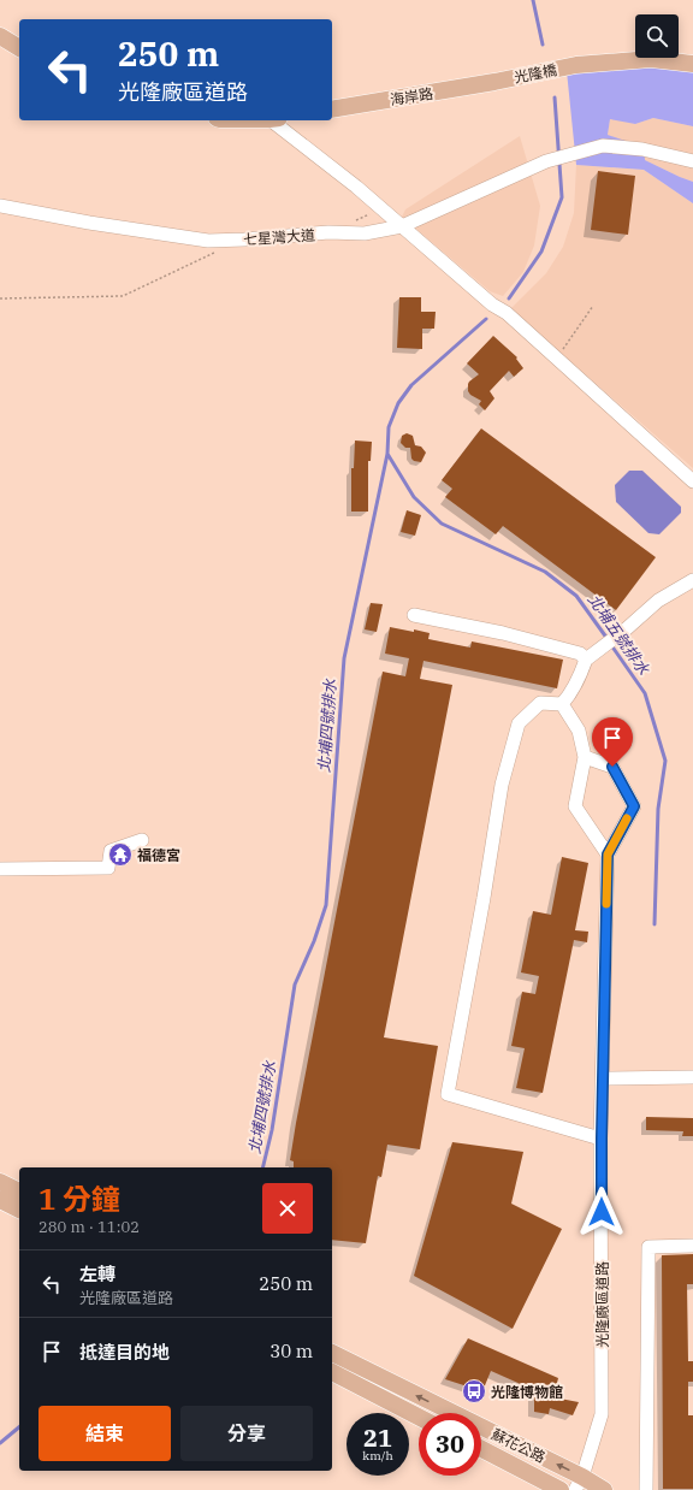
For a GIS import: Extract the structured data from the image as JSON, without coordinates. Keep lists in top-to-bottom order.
{
  "streets": {
    "main road": ["光隆橋", "海岸路", "蘇花公路"],
    "street": ["七星灣大道", "光隆廠區道路"]
  },
  "crossings": [
    ["光隆橋", "海岸路"],
    ["光隆廠區道路", "蘇花公路"]
  ],
  "water": ["北埔五號排水", "北埔四號排水"],
  "places": {
    "temple": ["福德宮"],
    "bus stop": ["光隆博物館"]
  },
  "page": {
    "turn": ["250 m", "光隆廠區道路"],
    "heading": ["1 分鐘", "280 m · 11:02"],
    "list": [
      {
        "name": "左轉",
        "note": "光隆廠區道路",
        "value": "250 m"
      },
      {
        "name": "抵達目的地",
        "value": "30 m"
      }
    ],
    "buttons": ["結束", "分享"],
    "speed": "21 km/h",
    "limit": "30"
  }
}
